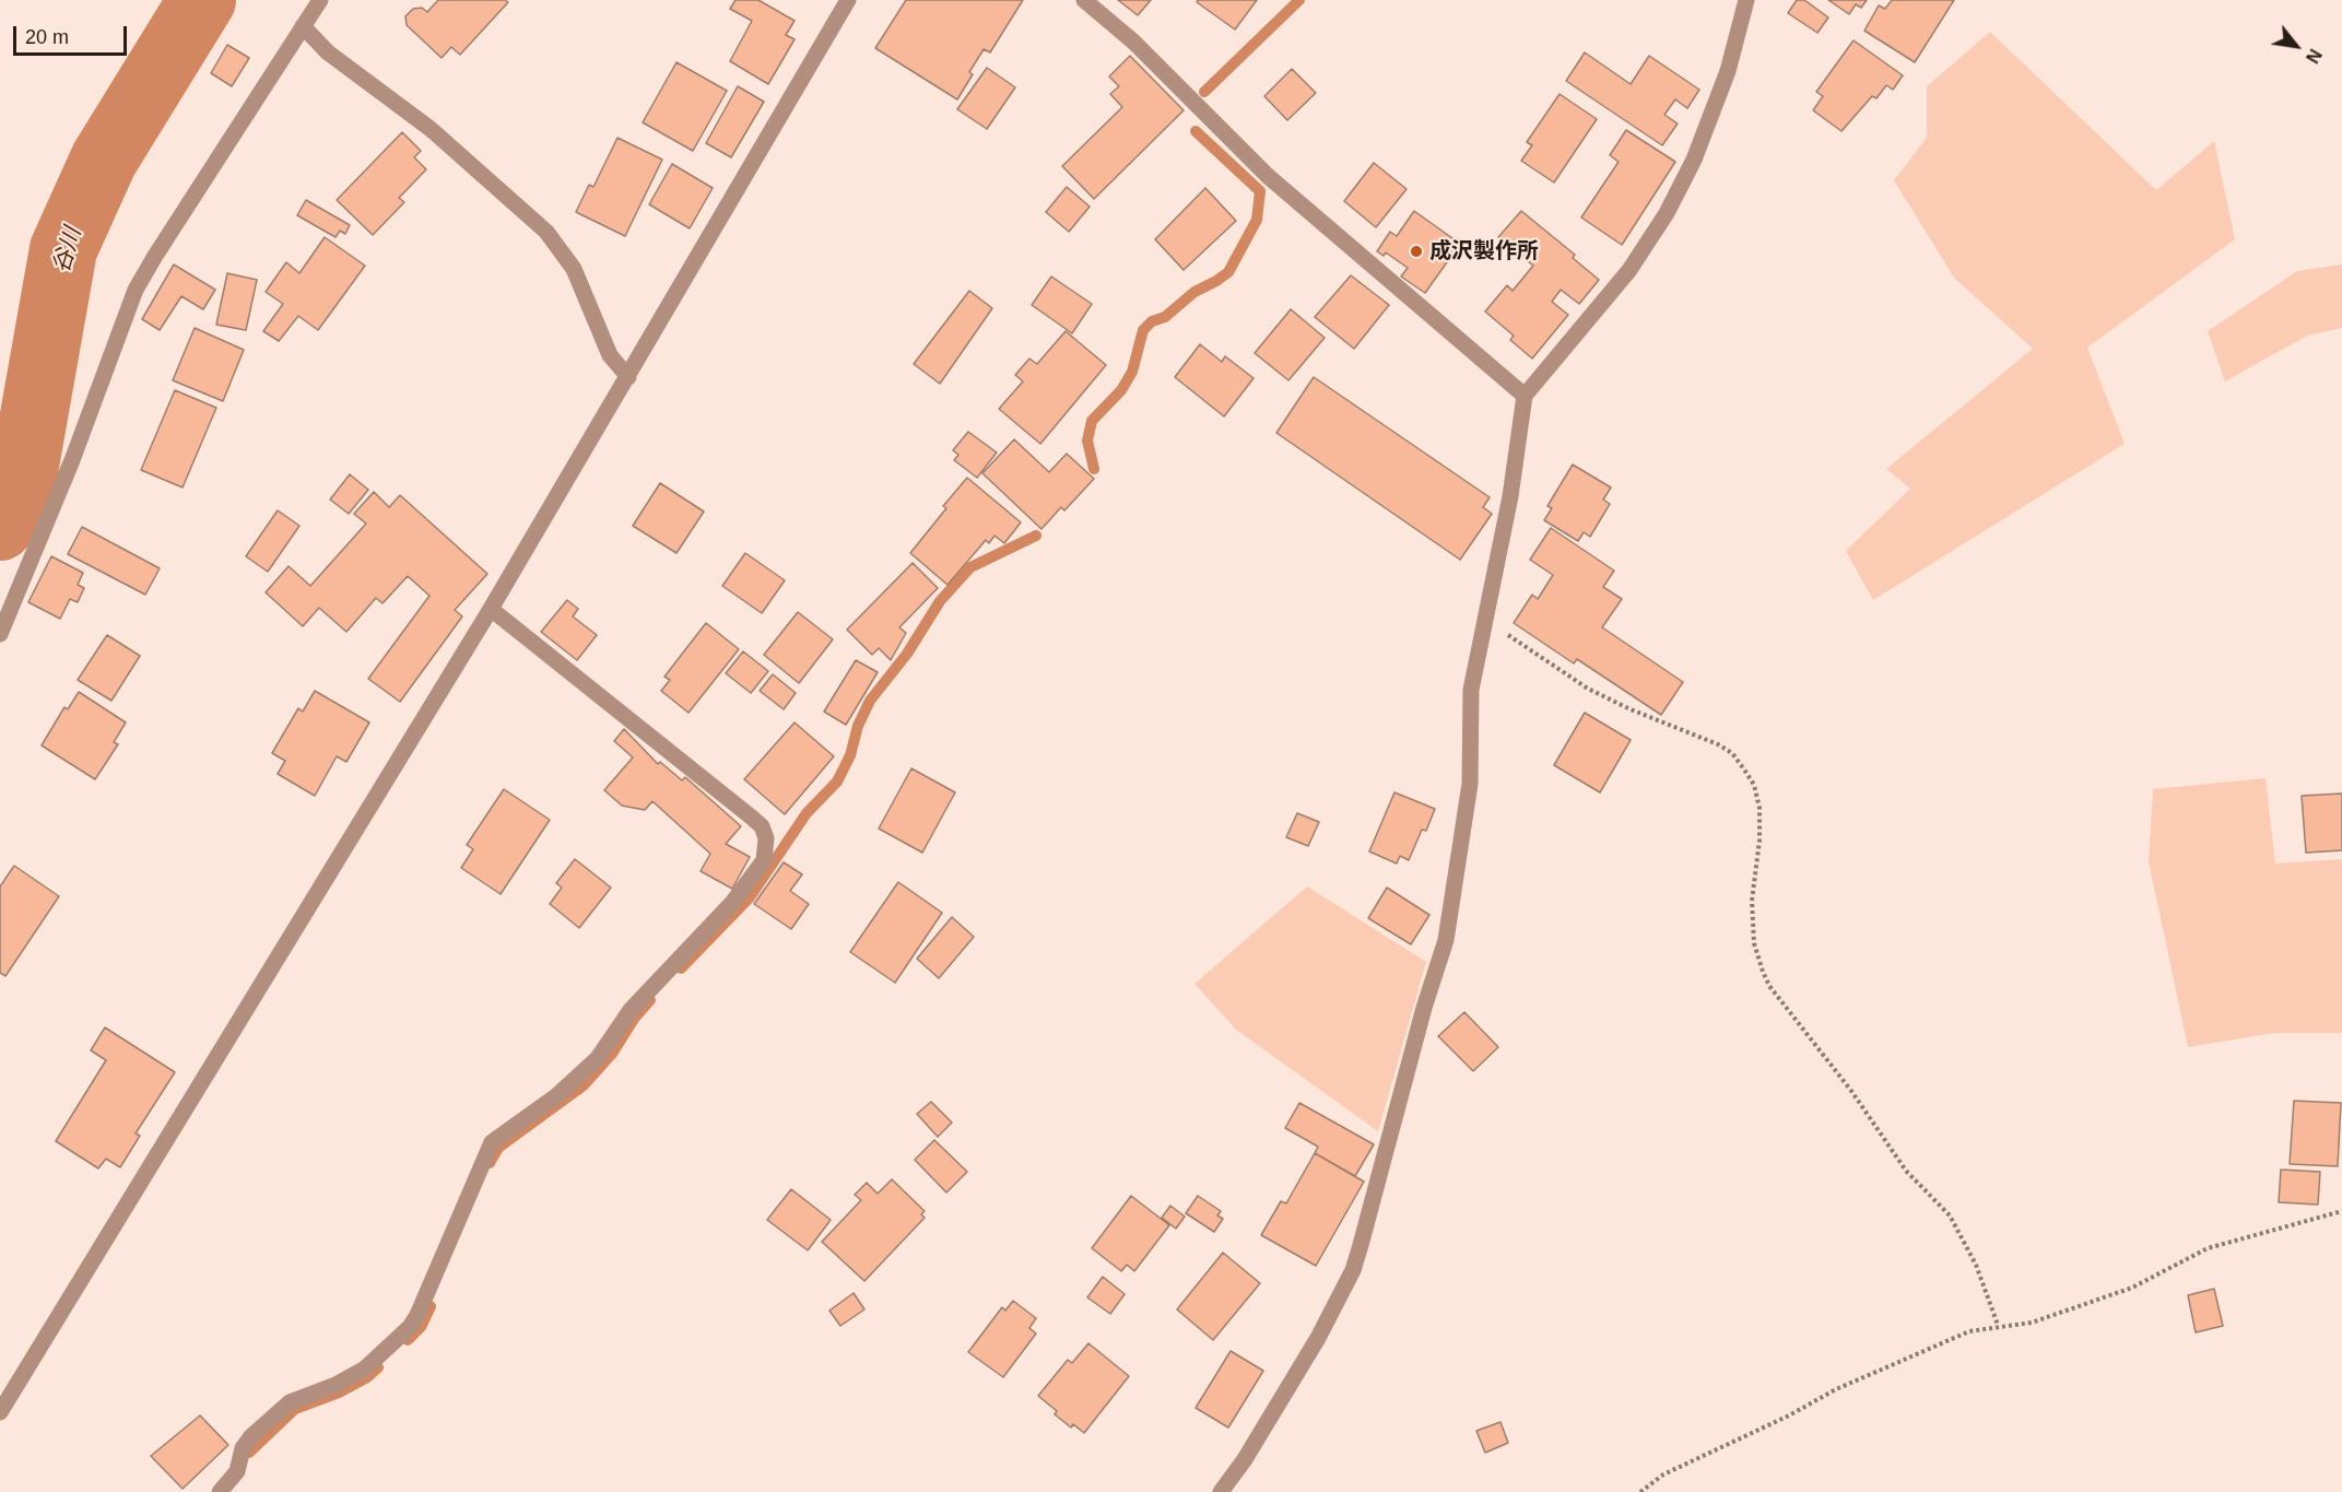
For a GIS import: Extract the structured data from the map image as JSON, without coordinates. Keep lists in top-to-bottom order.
{
  "water": ["谷川"],
  "places": ["成沢製作所"],
  "scale_bar": "20 m",
  "north": "bottom right"
}
